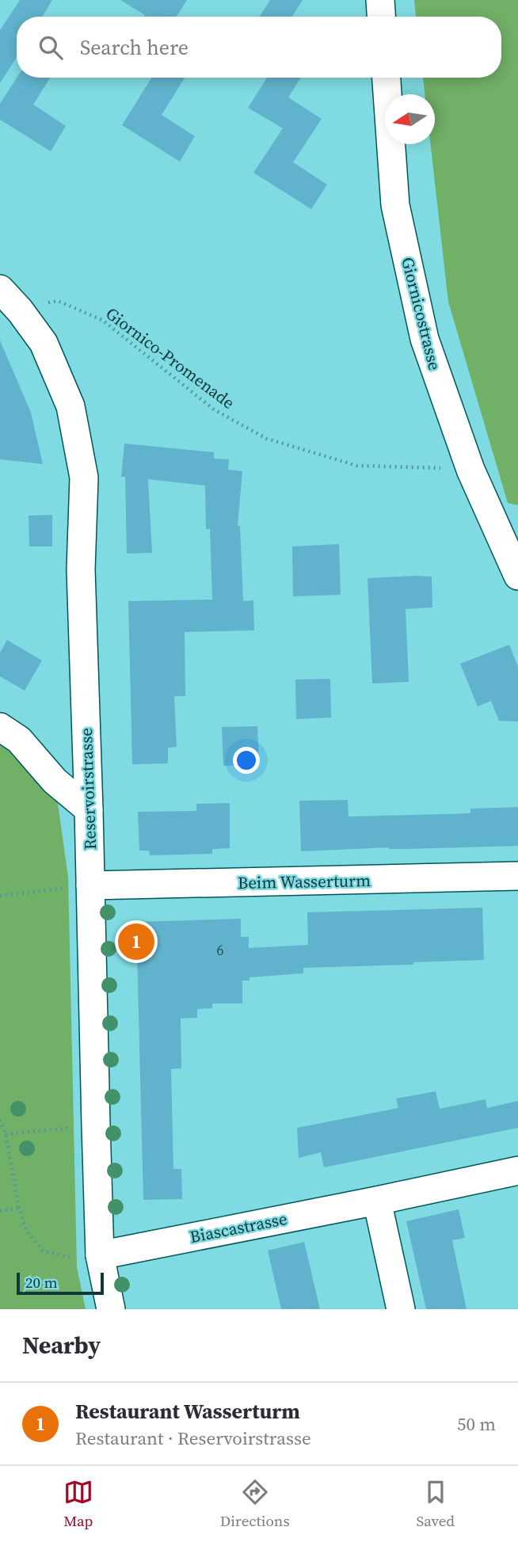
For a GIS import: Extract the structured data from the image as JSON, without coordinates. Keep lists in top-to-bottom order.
{
  "streets": {
    "street": [
      "Giornicostrasse",
      "Reservoirstrasse",
      "Beim Wasserturm",
      "Biascastrasse"
    ],
    "path": ["Giornico-Promenade"]
  },
  "crossings": [
    ["Giornicostrasse", "Giornico-Promenade"],
    ["Giornico-Promenade", "Reservoirstrasse"],
    ["Reservoirstrasse", "Beim Wasserturm"],
    ["Reservoirstrasse", "Biascastrasse"]
  ],
  "house_numbers": ["6"],
  "scale_bar": "20 m",
  "north": "left",
  "page": {
    "search": "Search here",
    "pins": "1",
    "scale": "20 m",
    "heading": "Nearby",
    "list": [
      {
        "mark": "1",
        "name": "Restaurant Wasserturm",
        "note": "Restaurant · Reservoirstrasse",
        "value": "50 m"
      }
    ],
    "nav": ["Map", "Directions", "Saved"]
  }
}
